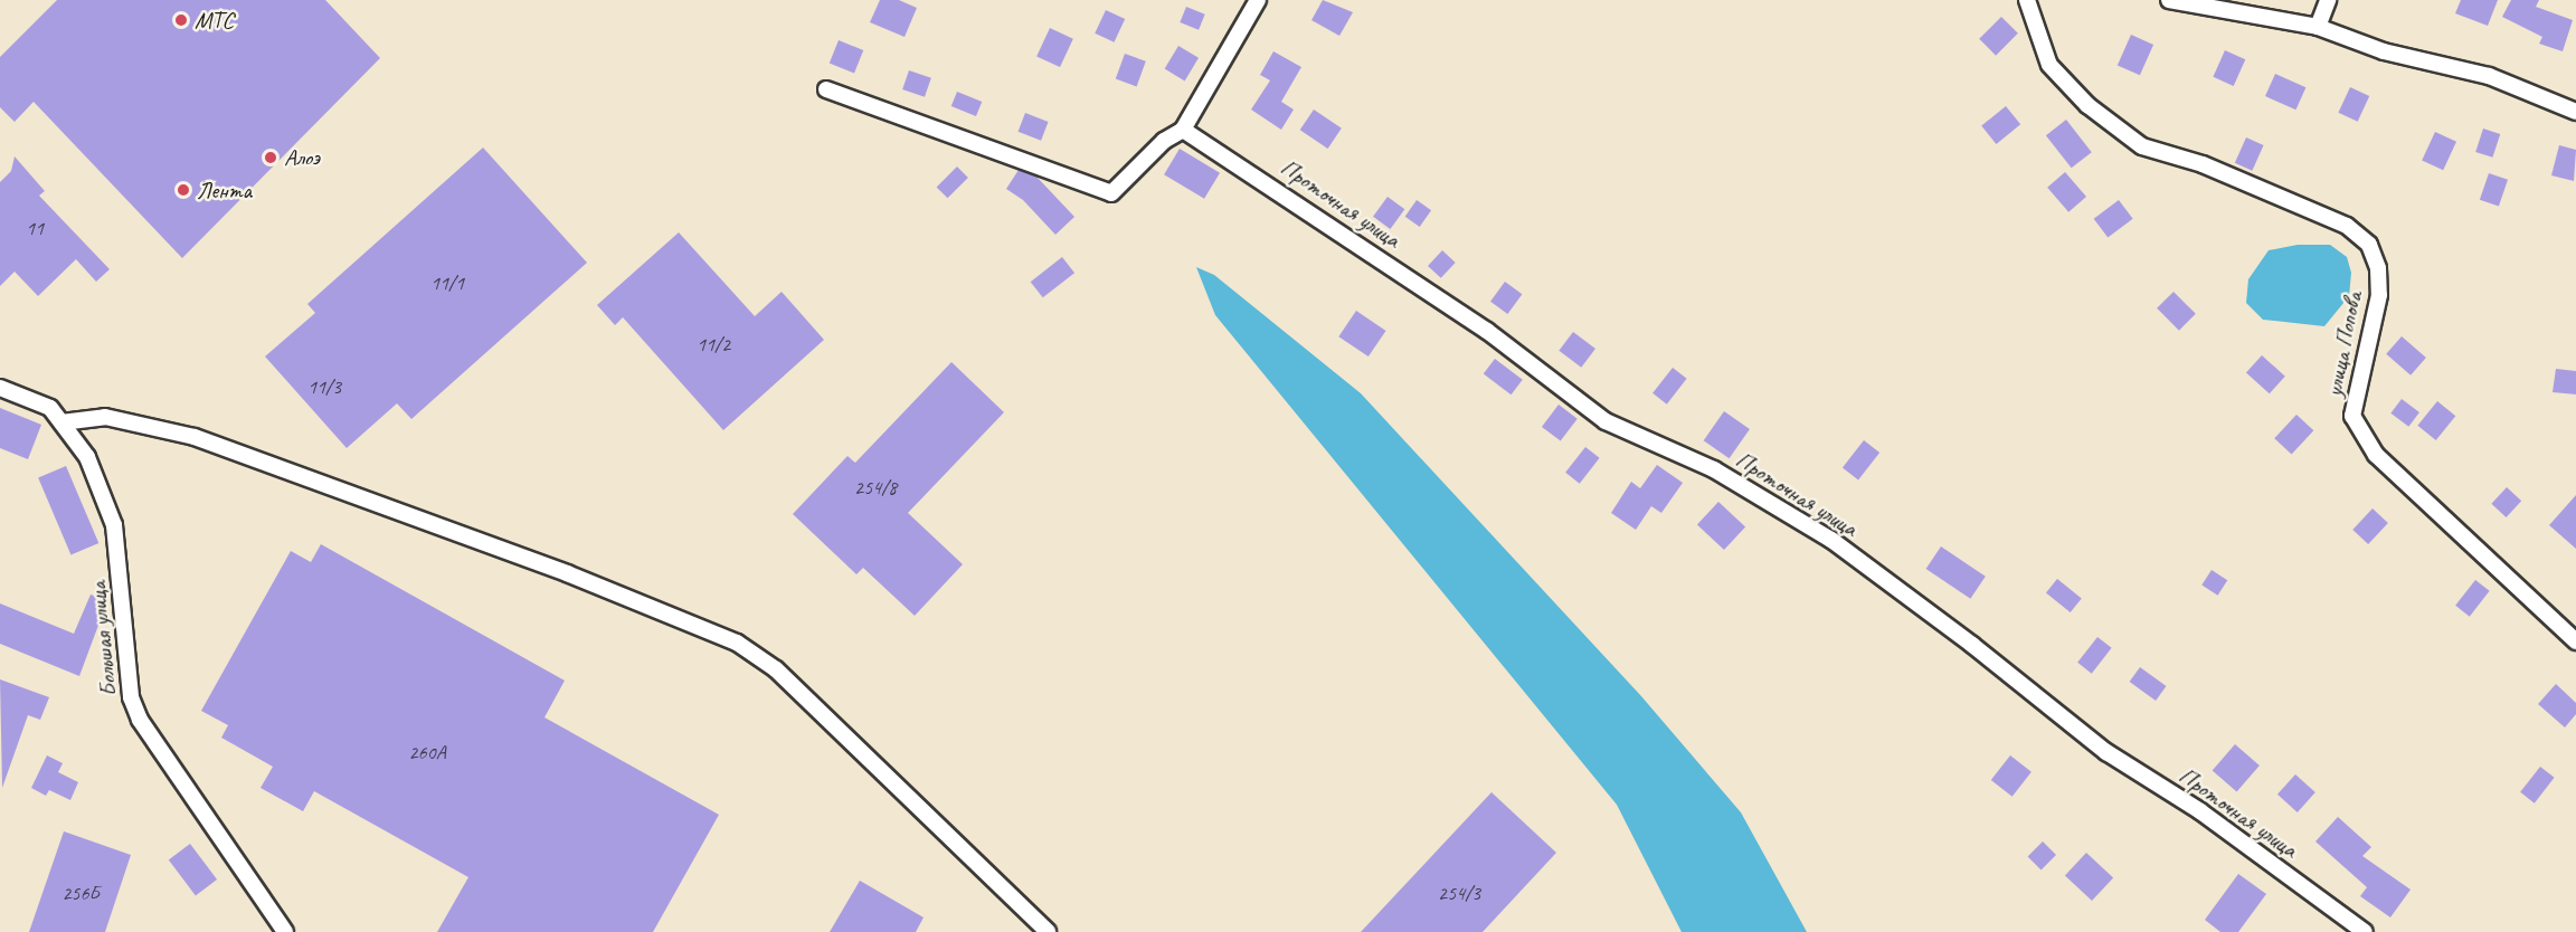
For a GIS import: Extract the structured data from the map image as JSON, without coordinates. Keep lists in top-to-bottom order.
{
  "streets": {
    "street": ["Проточная улица", "улица Попова", "Большая улица"]
  },
  "places": ["МТС", "Алоэ", "Лента"],
  "house_numbers": [
    "11",
    "11/1",
    "11/2",
    "11/3",
    "254/8",
    "260А",
    "256Б",
    "254/3"
  ]
}
